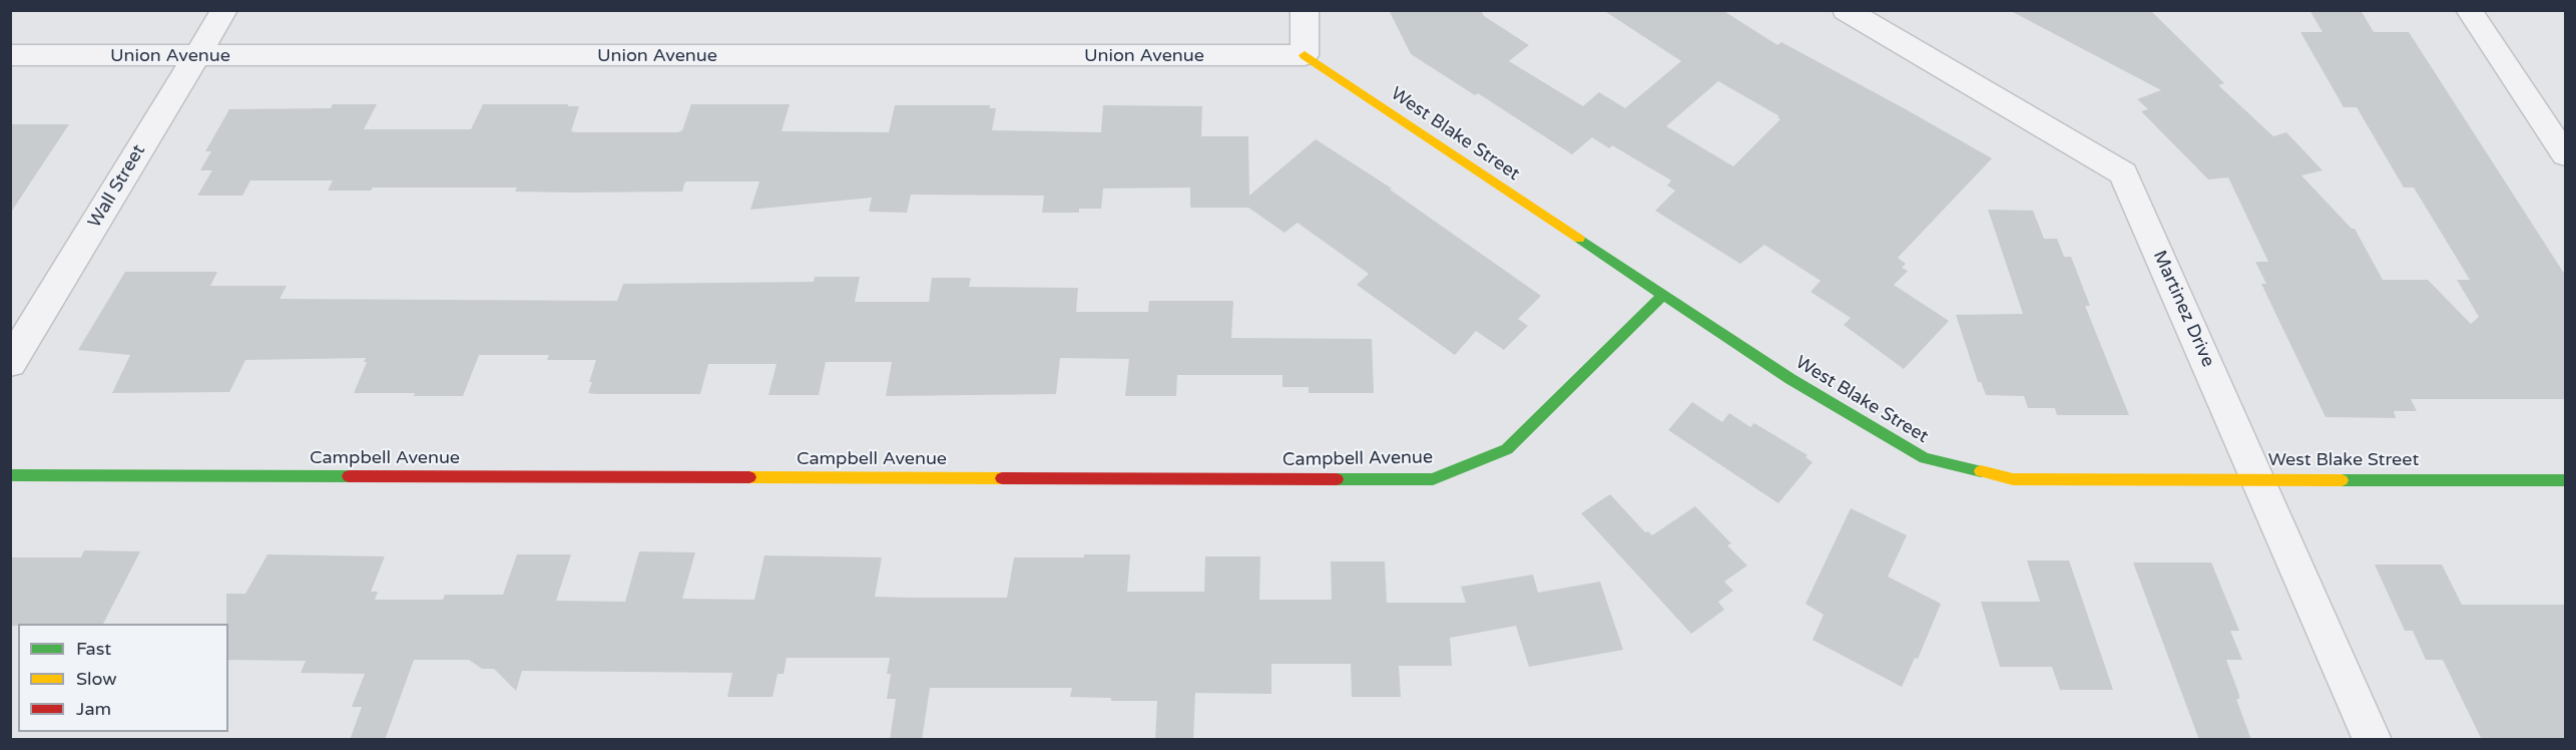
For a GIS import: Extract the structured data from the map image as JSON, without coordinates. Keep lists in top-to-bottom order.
{
  "streets": {
    "street": [
      "Union Avenue",
      "West Blake Street",
      "Wall Street",
      "Martinez Drive",
      "Campbell Avenue"
    ]
  },
  "crossings": [
    ["Union Avenue", "West Blake Street"],
    ["Union Avenue", "Wall Street"],
    ["West Blake Street", "Martinez Drive"],
    ["West Blake Street", "Campbell Avenue"]
  ],
  "legend": ["Fast", "Slow", "Jam"]
}
